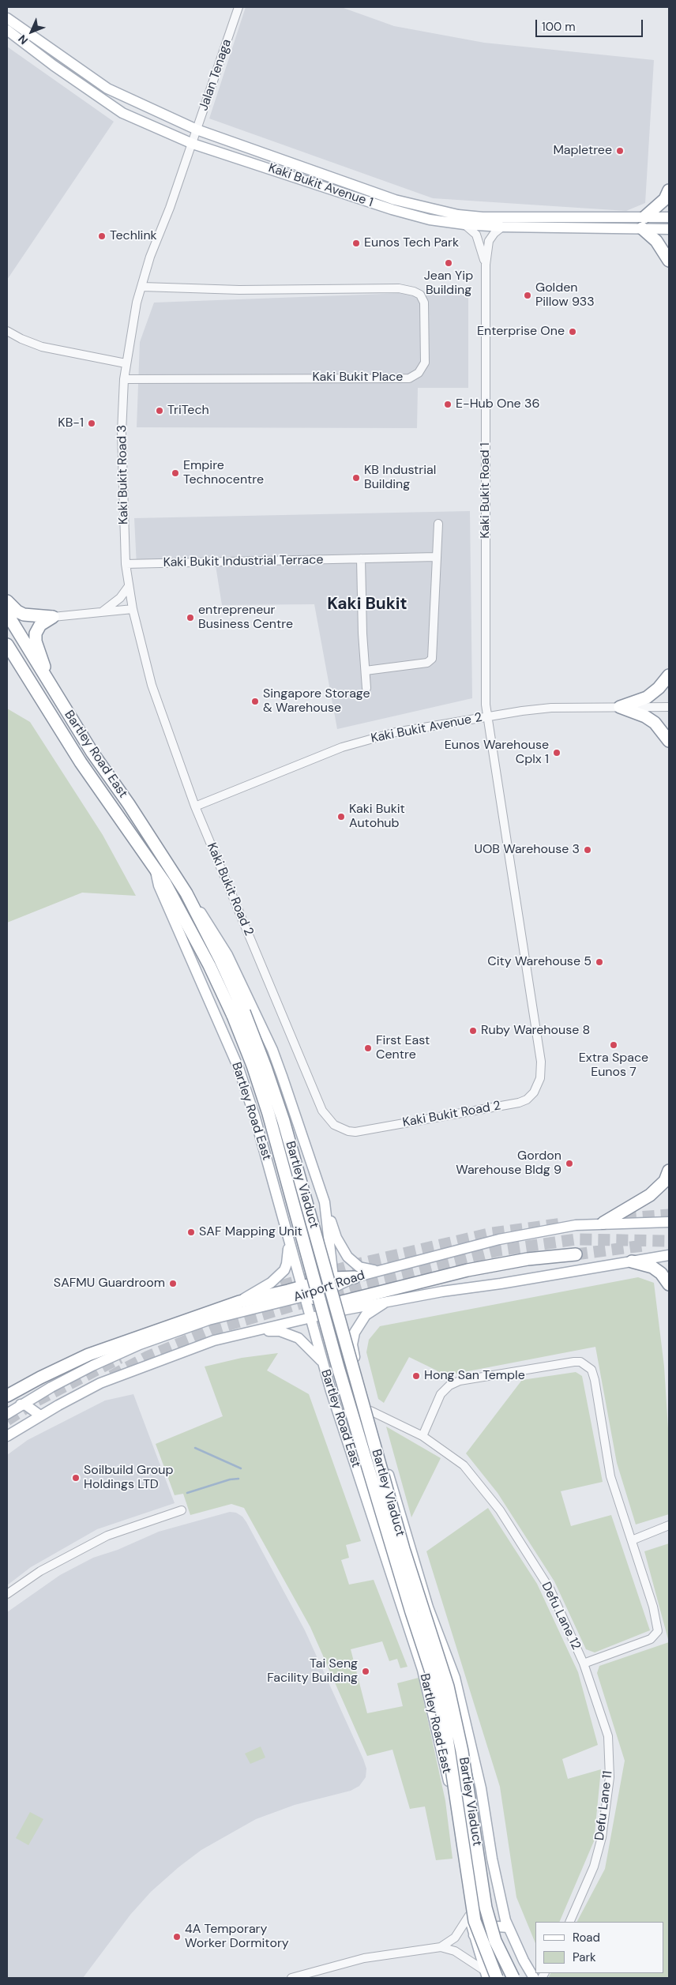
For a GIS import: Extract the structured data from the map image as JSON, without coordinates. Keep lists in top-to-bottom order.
{
  "streets": {
    "highway": ["Bartley Road East", "Bartley Viaduct"],
    "main road": ["Kaki Bukit Avenue 1", "Airport Road"],
    "street": [
      "Jalan Tenaga",
      "Kaki Bukit Place",
      "Kaki Bukit Road 3",
      "Kaki Bukit Road 1",
      "Kaki Bukit Industrial Terrace",
      "Kaki Bukit Avenue 2",
      "Kaki Bukit Road 2",
      "Defu Lane 12",
      "Defu Lane 11"
    ]
  },
  "crossings": [
    ["Jalan Tenaga", "Kaki Bukit Avenue 1"],
    ["Jalan Tenaga", "Kaki Bukit Road 3"],
    ["Kaki Bukit Avenue 1", "Kaki Bukit Road 3"],
    ["Kaki Bukit Avenue 1", "Kaki Bukit Road 1"],
    ["Kaki Bukit Place", "Kaki Bukit Road 3"],
    ["Kaki Bukit Road 3", "Kaki Bukit Industrial Terrace"],
    ["Kaki Bukit Road 3", "Kaki Bukit Avenue 2"],
    ["Kaki Bukit Road 3", "Kaki Bukit Road 2"],
    ["Kaki Bukit Road 1", "Kaki Bukit Avenue 2"],
    ["Kaki Bukit Road 1", "Kaki Bukit Road 2"],
    ["Kaki Bukit Avenue 2", "Kaki Bukit Road 2"],
    ["Bartley Road East", "Bartley Viaduct"],
    ["Bartley Road East", "Airport Road"],
    ["Defu Lane 12", "Defu Lane 11"]
  ],
  "districts": ["Kaki Bukit"],
  "places": [
    "Mapletree",
    "Techlink",
    "Eunos Tech Park",
    "Jean Yip Building",
    "Golden Pillow 933",
    "Enterprise One",
    "E-Hub One 36",
    "TriTech",
    "KB-1",
    "Empire Technocentre",
    "KB Industrial Building",
    "entrepreneur Business Centre",
    "Singapore Storage & Warehouse",
    "Eunos Warehouse Cplx 1",
    "Kaki Bukit Autohub",
    "UOB Warehouse 3",
    "City Warehouse 5",
    "Ruby Warehouse 8",
    "Extra Space Eunos 7",
    "First East Centre",
    "Gordon Warehouse Bldg 9",
    "SAF Mapping Unit",
    "SAFMU Guardroom",
    "Hong San Temple",
    "Soilbuild Group Holdings LTD",
    "Tai Seng Facility Building",
    "4A Temporary Worker Dormitory"
  ],
  "legend": ["Road", "Park"],
  "scale_bar": "100 m",
  "north": "bottom left"
}
